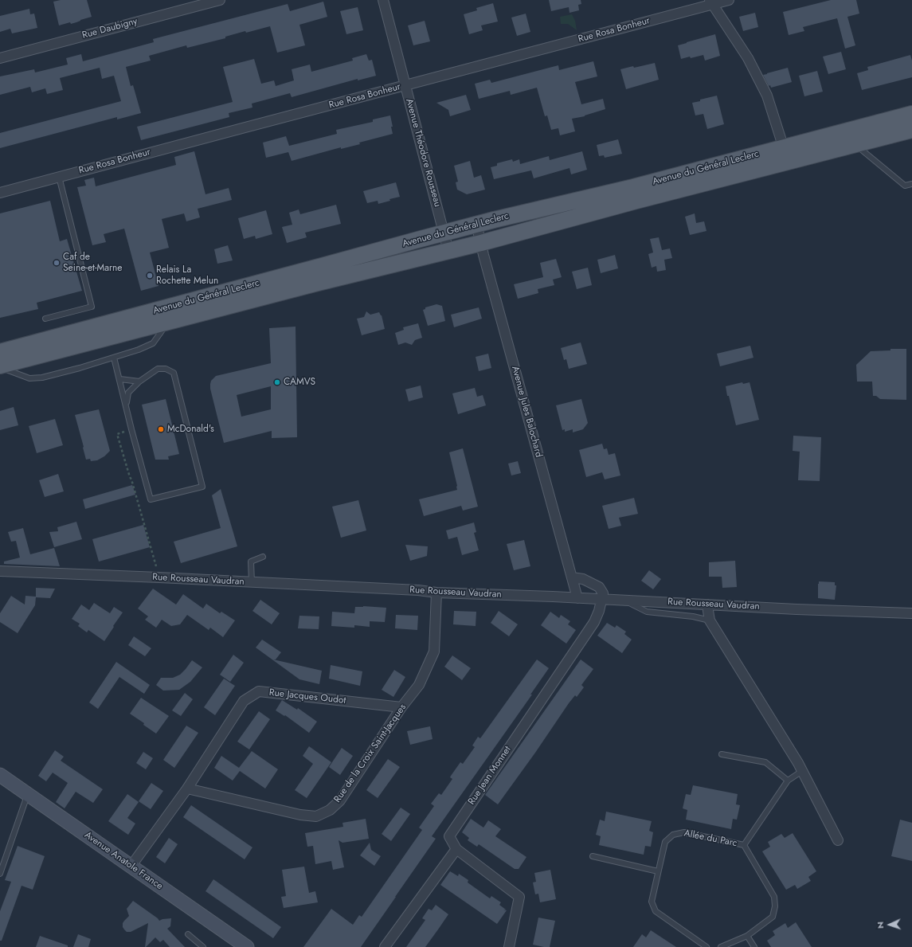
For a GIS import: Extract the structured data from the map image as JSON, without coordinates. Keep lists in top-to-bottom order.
{
  "streets": {
    "main road": ["Avenue du Général Leclerc", "Avenue Anatole France"],
    "street": [
      "Rue Daubigny",
      "Rue Rosa Bonheur",
      "Avenue Théodore Rousseau",
      "Avenue Jules Balochard",
      "Rue Rousseau Vaudran",
      "Rue Jacques Oudot",
      "Rue de la Croix Saint-Jacques",
      "Rue Jean Monnet"
    ],
    "lane": ["Allée du Parc"]
  },
  "crossings": [
    ["Rue Rosa Bonheur", "Avenue Théodore Rousseau"],
    ["Avenue Théodore Rousseau", "Avenue du Général Leclerc"],
    ["Avenue du Général Leclerc", "Avenue Jules Balochard"],
    ["Avenue Jules Balochard", "Rue Rousseau Vaudran"],
    ["Rue Rousseau Vaudran", "Rue de la Croix Saint-Jacques"],
    ["Rue Rousseau Vaudran", "Rue Jean Monnet"],
    ["Rue Jacques Oudot", "Rue de la Croix Saint-Jacques"]
  ],
  "places": [
    "Caf de Seine-et-Marne",
    "Relais La Rochette Melun",
    "CAMVS",
    "McDonald's"
  ],
  "north": "left"
}
